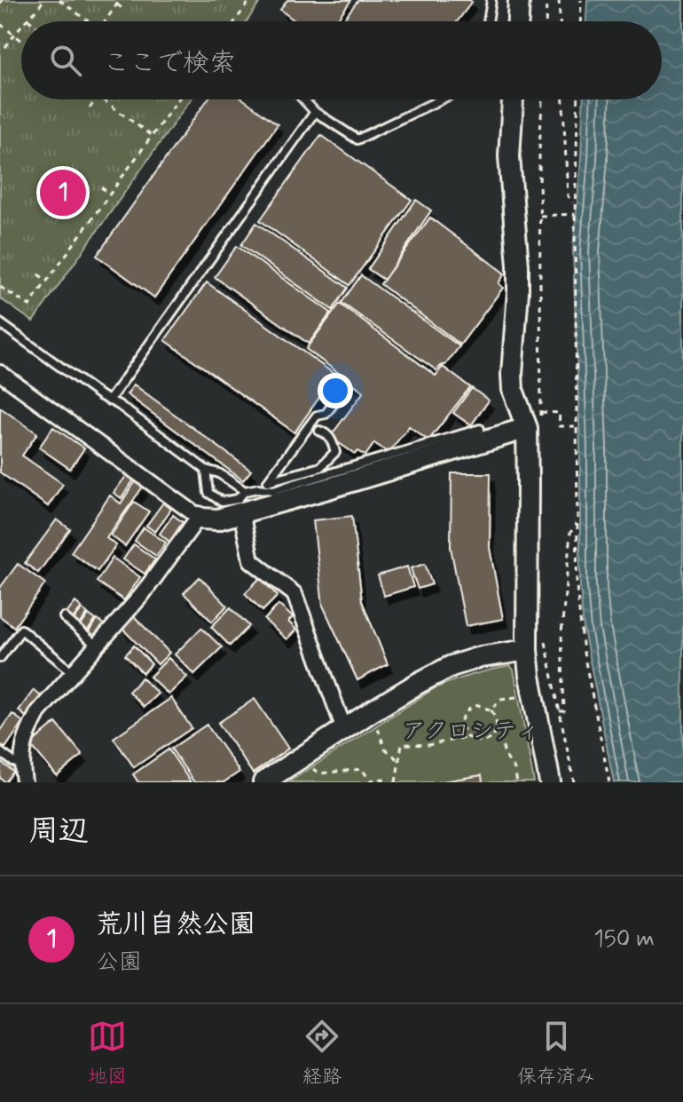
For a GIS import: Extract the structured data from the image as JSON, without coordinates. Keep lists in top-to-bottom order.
{
  "parks": ["アクロシティ"],
  "page": {
    "search": "ここで検索",
    "pins": "1",
    "heading": "周辺",
    "list": [
      {
        "mark": "1",
        "name": "荒川自然公園",
        "note": "公園",
        "value": "150 m"
      }
    ],
    "nav": ["地図", "経路", "保存済み"]
  }
}
